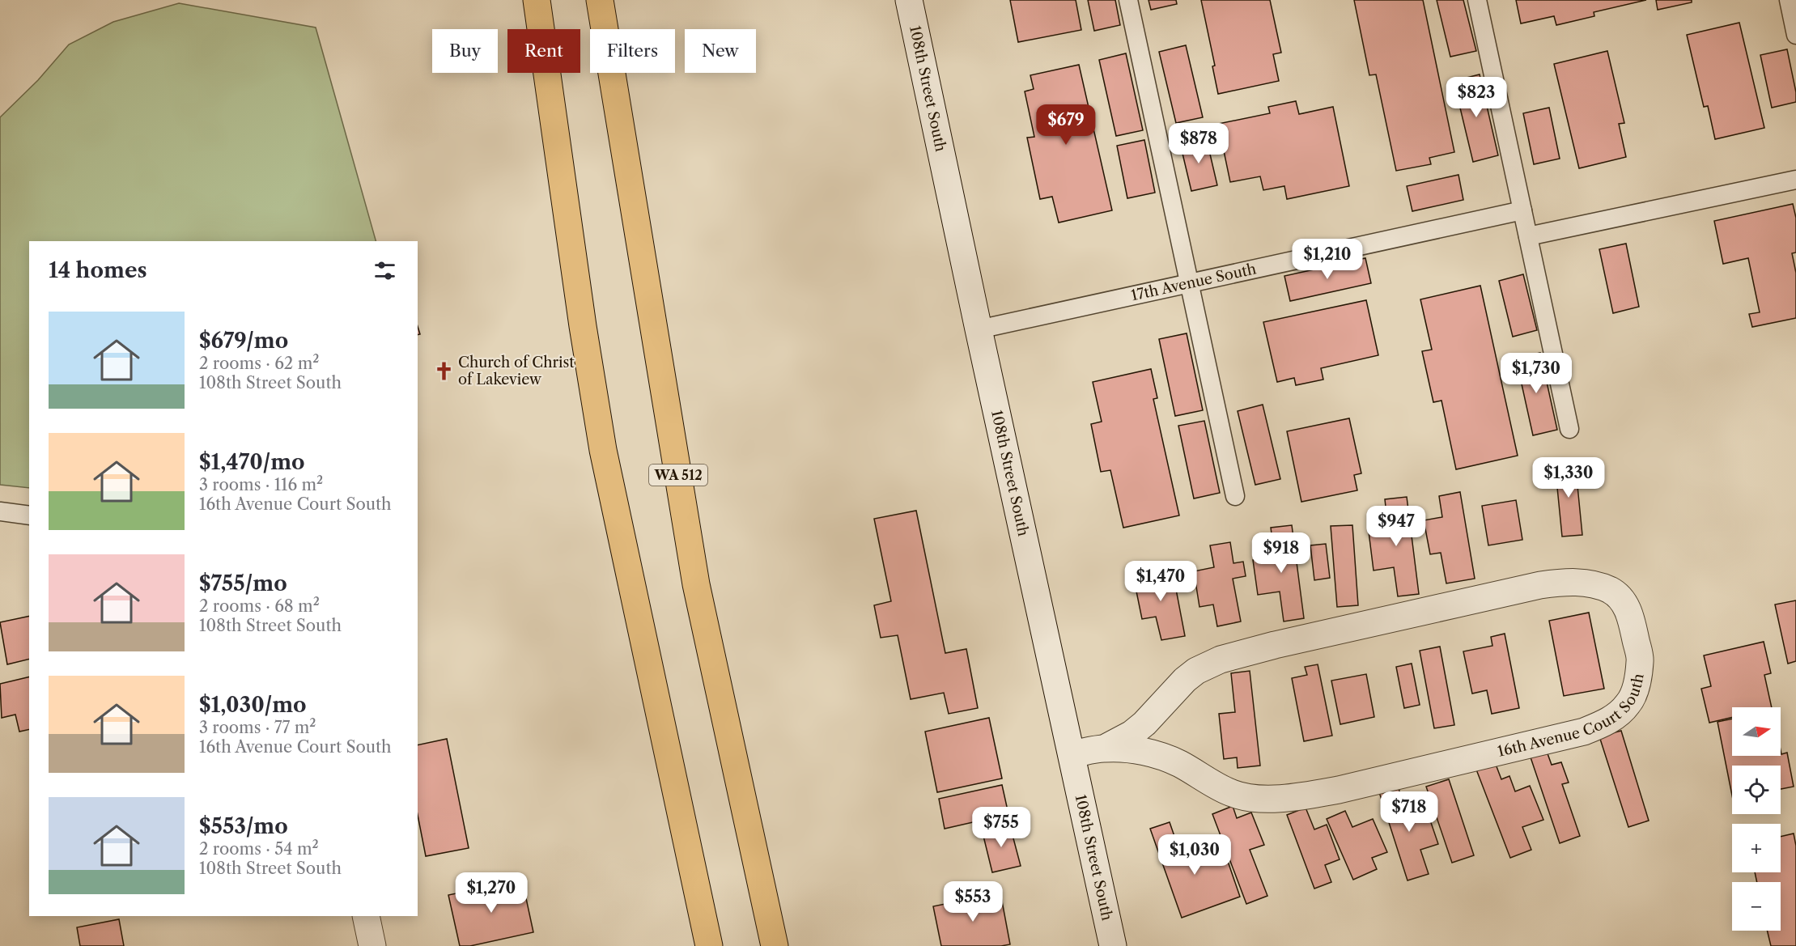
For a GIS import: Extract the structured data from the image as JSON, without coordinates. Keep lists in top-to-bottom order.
{
  "streets": {
    "highway": ["WA 512"],
    "street": ["108th Street South", "16th Avenue Court South"],
    "lane": ["17th Avenue South"]
  },
  "crossings": [
    ["108th Street South", "17th Avenue South"],
    ["108th Street South", "16th Avenue Court South"]
  ],
  "places": {
    "church": ["Church of Christ of Lakeview"]
  },
  "north": "right",
  "page": {
    "chip": [
      "Buy",
      "Rent",
      "Filters",
      "New"
    ],
    "price": [
      "$823",
      "$679",
      "$878",
      "$1,210",
      "$1,730",
      "$1,330",
      "$947",
      "$918",
      "$1,470",
      "$718",
      "$755",
      "$1,030",
      "$1,270",
      "$553"
    ],
    "heading": "14 homes",
    "list": [
      {
        "name": "$679/mo",
        "note": "2 rooms · 62 m² · 108th Street South"
      },
      {
        "name": "$1,470/mo",
        "note": "3 rooms · 116 m² · 16th Avenue Court South"
      },
      {
        "name": "$755/mo",
        "note": "2 rooms · 68 m² · 108th Street South"
      },
      {
        "name": "$1,030/mo",
        "note": "3 rooms · 77 m² · 16th Avenue Court South"
      },
      {
        "name": "$553/mo",
        "note": "2 rooms · 54 m² · 108th Street South"
      }
    ],
    "map_buttons": ["+", "−"]
  }
}
